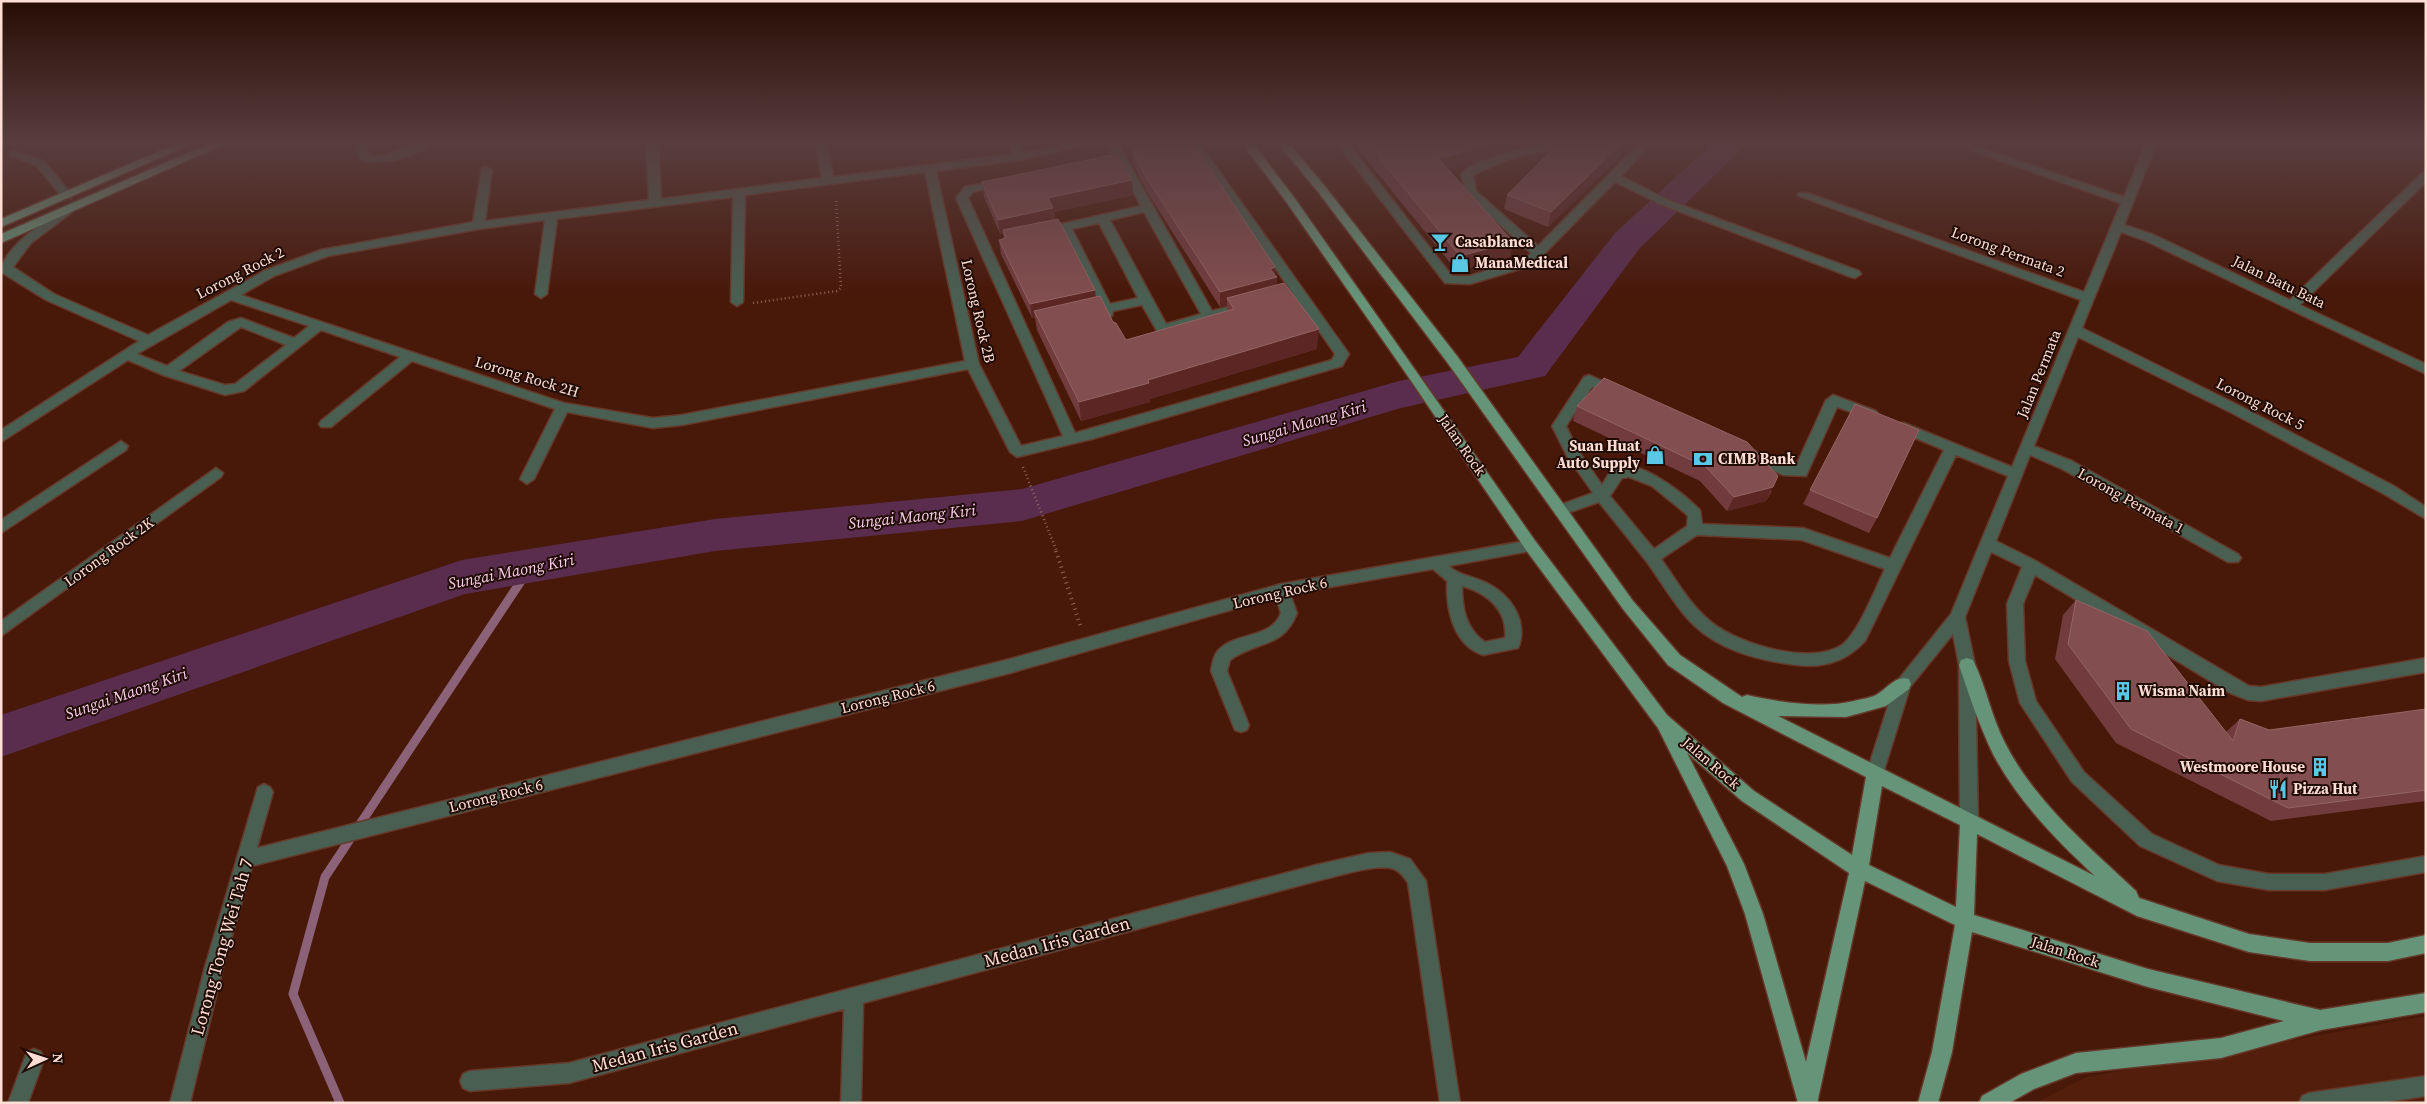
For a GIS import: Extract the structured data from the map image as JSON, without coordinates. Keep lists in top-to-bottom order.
{
  "streets": {
    "main road": ["Jalan Rock"],
    "street": [
      "Lorong Permata 2",
      "Lorong Rock 2",
      "Jalan Batu Bata",
      "Lorong Rock 2B",
      "Jalan Permata",
      "Lorong Rock 2H",
      "Lorong Rock 5",
      "Lorong Permata 1",
      "Lorong Rock 2K",
      "Lorong Rock 6",
      "Medan Iris Garden",
      "Lorong Tong Wei Tah 7"
    ]
  },
  "crossings": [
    ["Lorong Permata 2", "Jalan Permata"],
    ["Lorong Rock 2", "Lorong Rock 2H"],
    ["Jalan Batu Bata", "Jalan Permata"],
    ["Lorong Rock 2B", "Lorong Rock 2H"],
    ["Jalan Permata", "Lorong Rock 5"],
    ["Jalan Permata", "Lorong Permata 1"],
    ["Jalan Rock", "Lorong Rock 6"],
    ["Lorong Rock 6", "Lorong Tong Wei Tah 7"]
  ],
  "water": ["Sungai Maong Kiri"],
  "places": {
    "bar": ["Casablanca"],
    "shop": ["ManaMedical", "Suan Huat Auto Supply"],
    "bank": ["CIMB Bank"],
    "building": ["Wisma Naim", "Westmoore House"],
    "restaurant": ["Pizza Hut"]
  },
  "north": "right"
}
